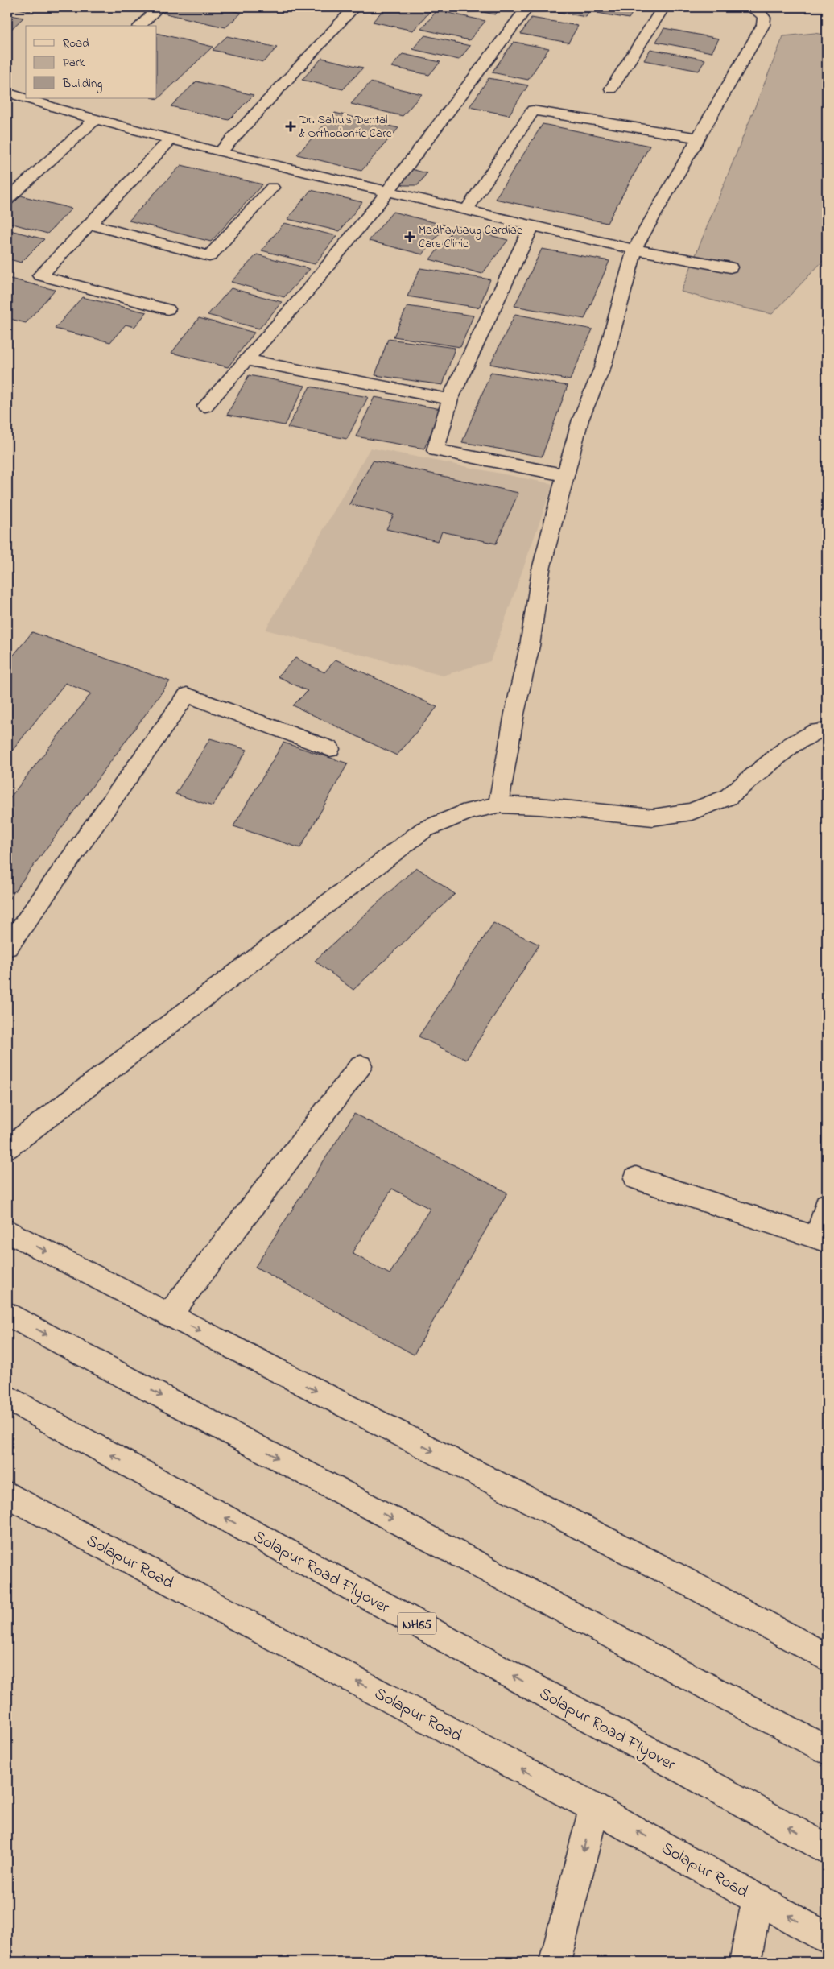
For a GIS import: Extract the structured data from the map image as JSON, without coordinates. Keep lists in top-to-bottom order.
{
  "streets": {
    "main road": ["Solapur Road", "Solapur Road Flyover", "NH65"]
  },
  "places": {
    "health": ["Dr. Sahu's Dental & Orthodontic Care", "Madhavbaug Cardiac Care Clinic"]
  },
  "legend": ["Road", "Park", "Building"]
}
